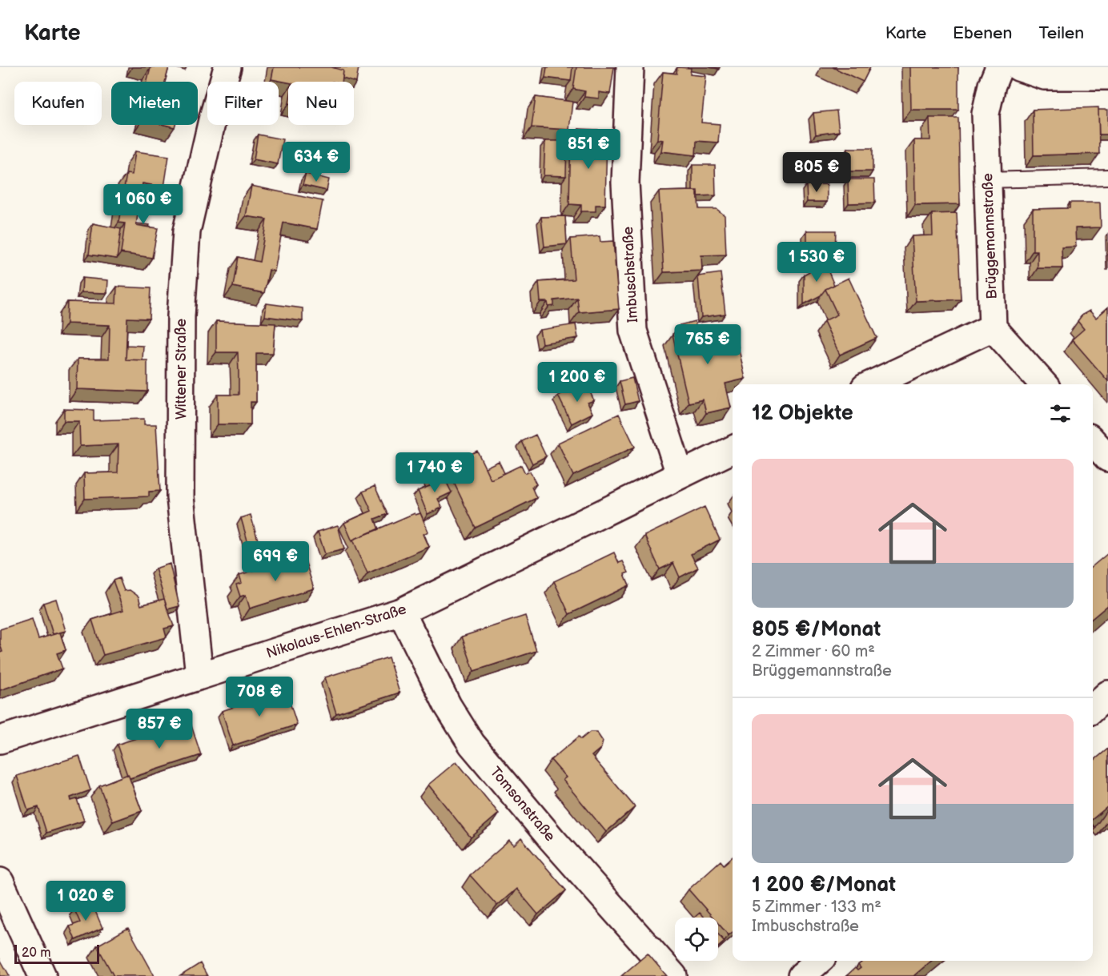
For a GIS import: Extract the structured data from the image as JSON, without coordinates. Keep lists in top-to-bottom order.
{
  "streets": {
    "street": [
      "Brüggemannstraße",
      "Imbuschstraße",
      "Wittener Straße",
      "Nikolaus-Ehlen-Straße",
      "Tomsonstraße"
    ]
  },
  "crossings": [
    ["Imbuschstraße", "Nikolaus-Ehlen-Straße"],
    ["Wittener Straße", "Nikolaus-Ehlen-Straße"],
    ["Nikolaus-Ehlen-Straße", "Tomsonstraße"]
  ],
  "scale_bar": "20 m",
  "page": {
    "header": "Karte",
    "nav": ["Karte", "Ebenen", "Teilen"],
    "chip": [
      "Kaufen",
      "Mieten",
      "Filter",
      "Neu"
    ],
    "price": [
      "851 €",
      "634 €",
      "805 €",
      "1 060 €",
      "1 530 €",
      "765 €",
      "1 200 €",
      "1 740 €",
      "699 €",
      "708 €",
      "857 €",
      "1 020 €"
    ],
    "heading": "12 Objekte",
    "list": [
      {
        "name": "805 €/Monat",
        "note": "2 Zimmer · 60 m² · Brüggemannstraße"
      },
      {
        "name": "1 200 €/Monat",
        "note": "5 Zimmer · 133 m² · Imbuschstraße"
      }
    ],
    "scale": "20 m"
  }
}
